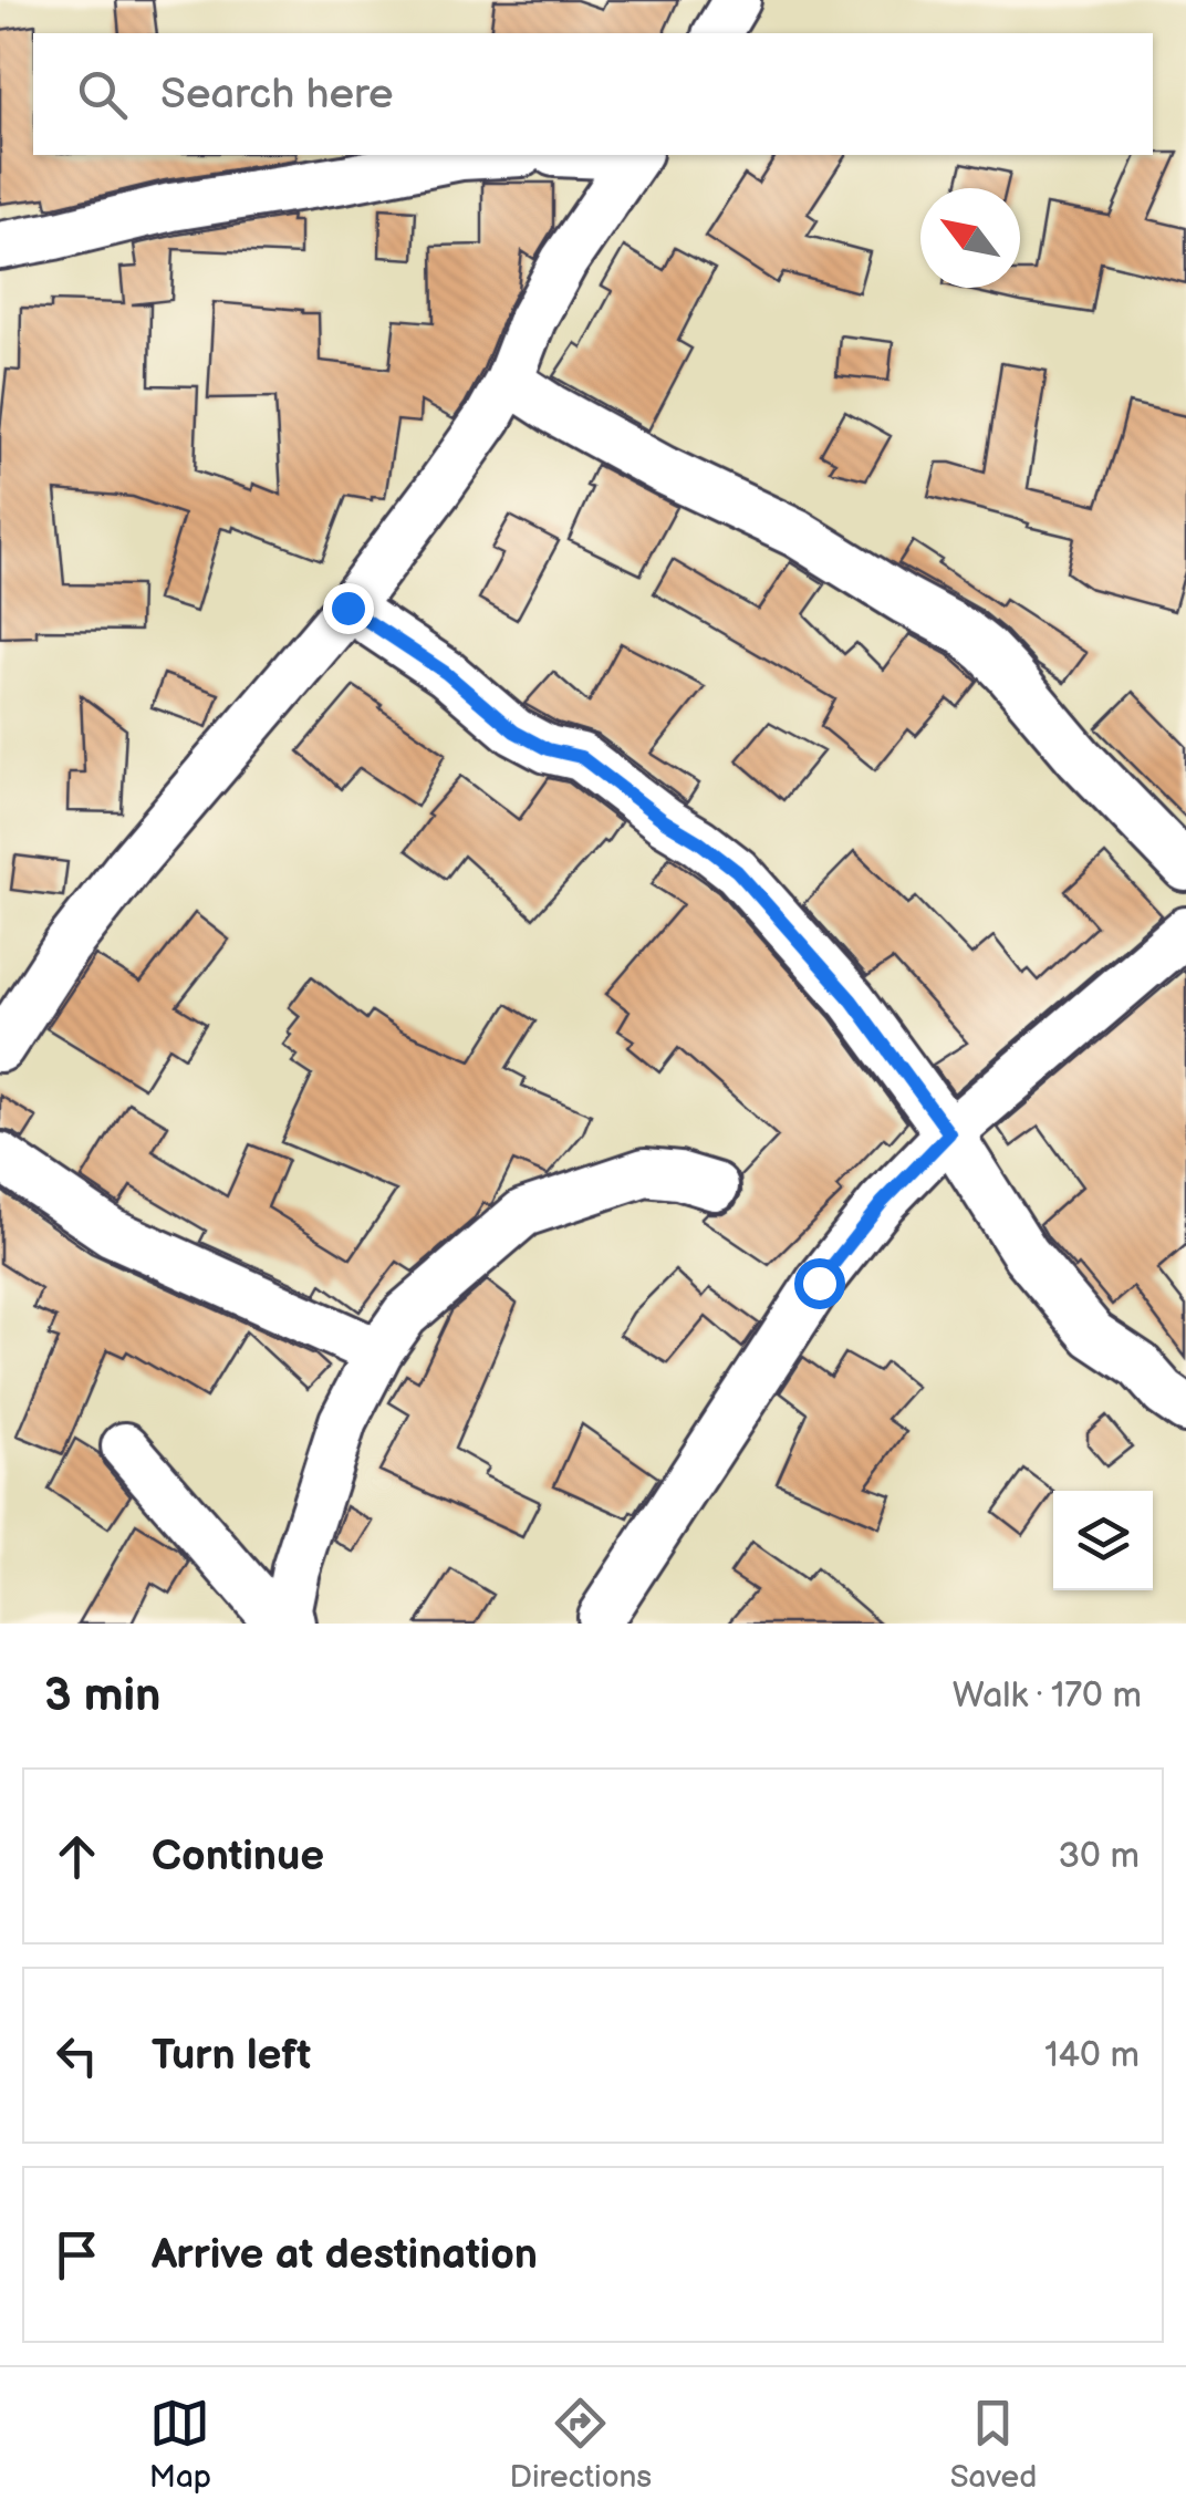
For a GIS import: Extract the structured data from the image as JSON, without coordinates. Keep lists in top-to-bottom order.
{
  "north": "top left",
  "page": {
    "search": "Search here",
    "heading": ["3 min", "Walk · 170 m"],
    "list": [
      ["Continue", "30 m"],
      ["Turn left", "140 m"],
      "Arrive at destination"
    ],
    "nav": ["Map", "Directions", "Saved"]
  }
}
